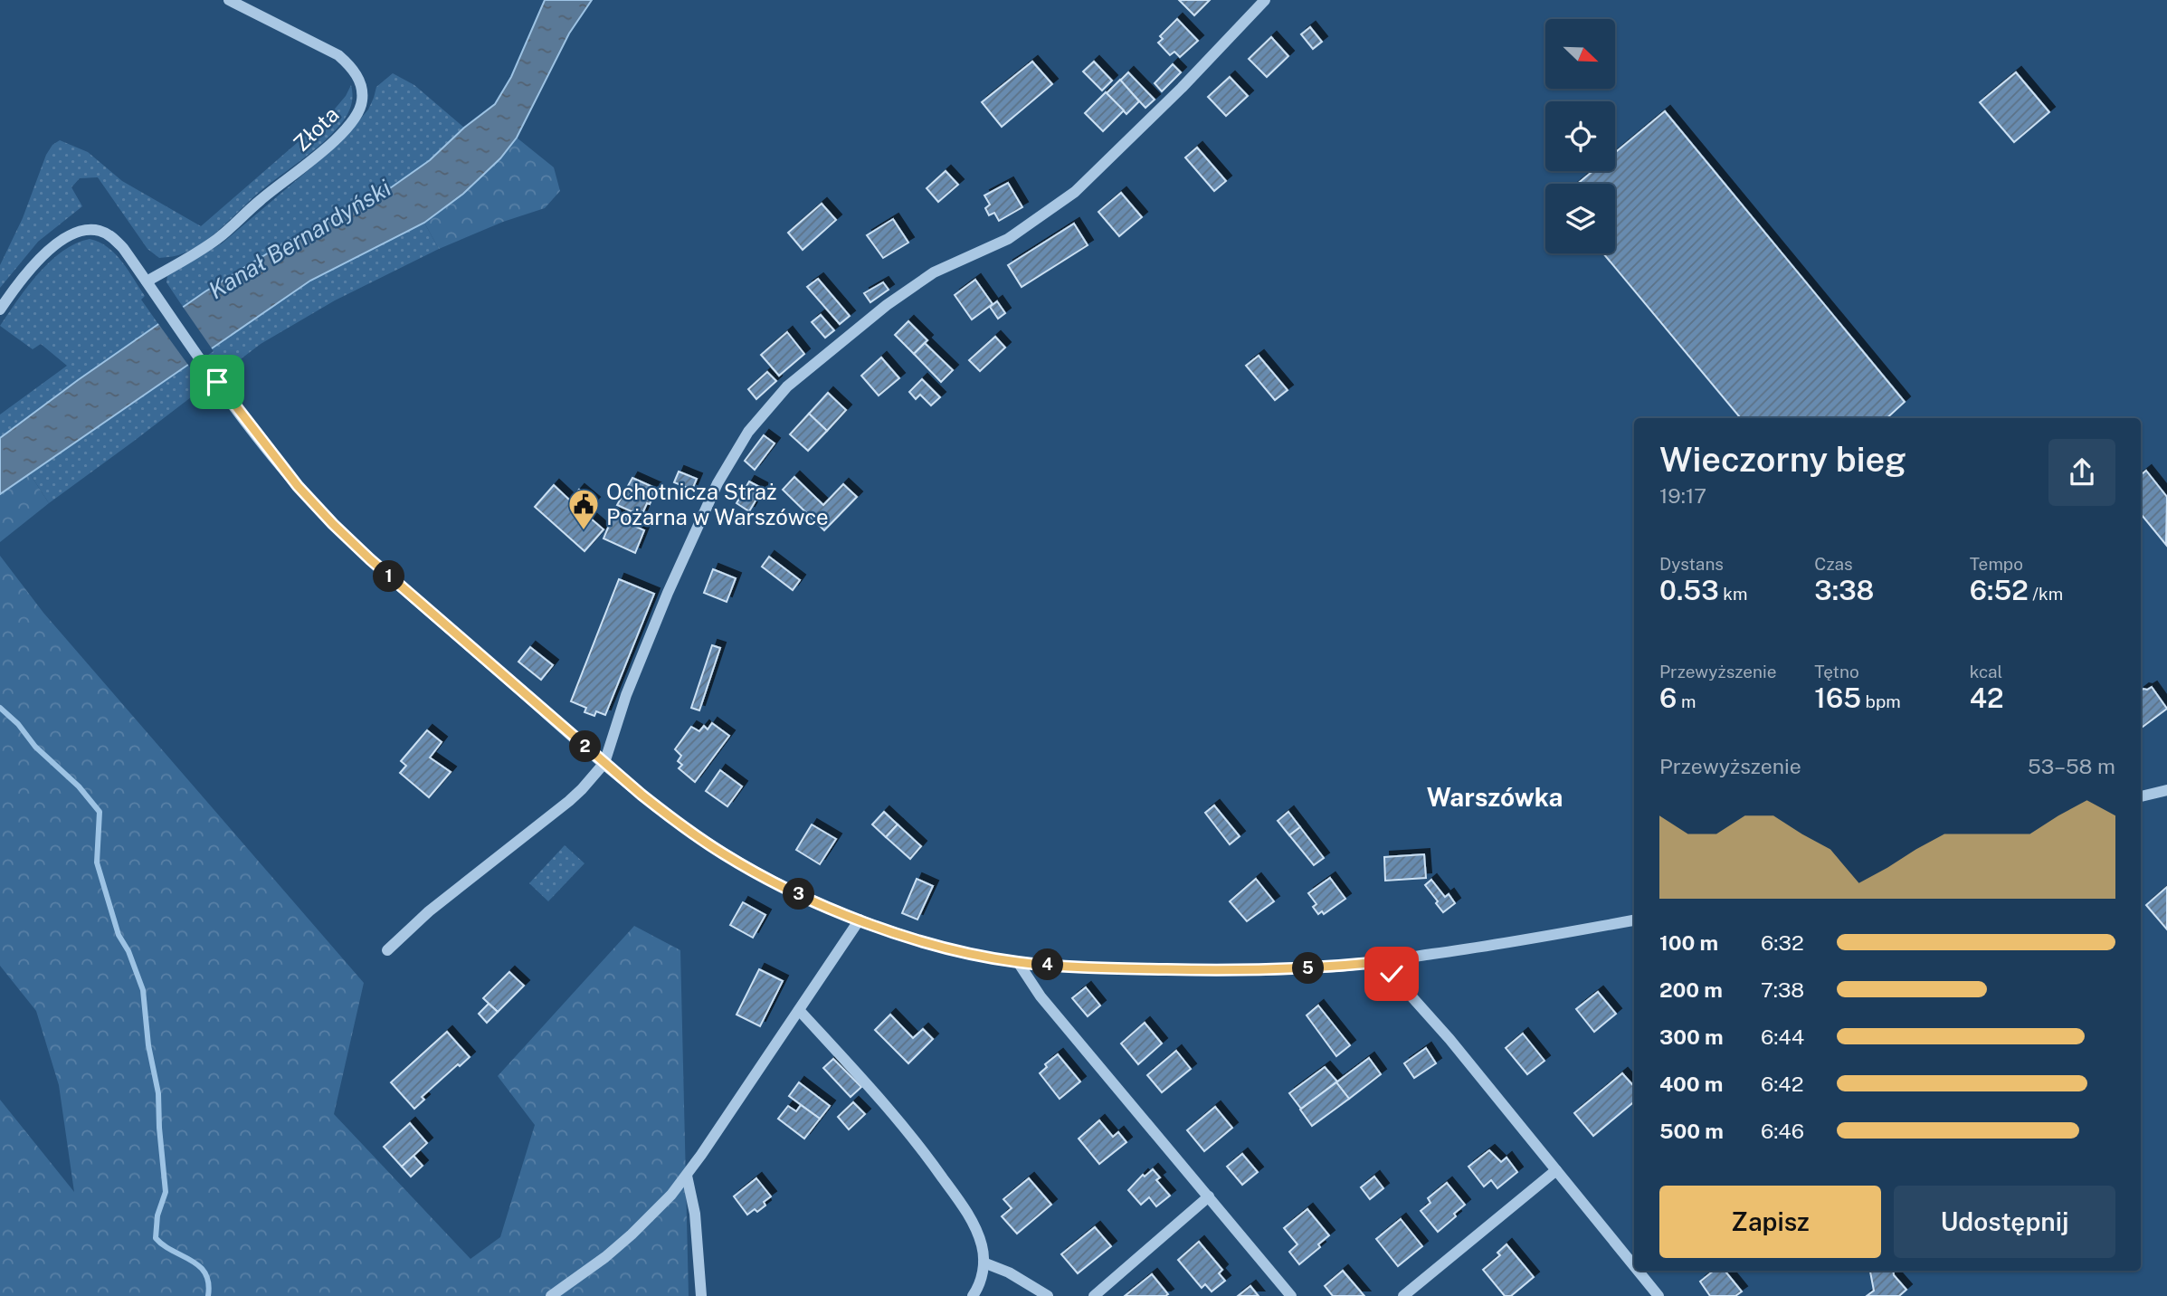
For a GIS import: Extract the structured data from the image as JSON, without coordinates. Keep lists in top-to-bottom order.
{
  "streets": {
    "street": ["Złota"]
  },
  "districts": ["Warszówka"],
  "water": ["Kanał Bernardyński"],
  "places": {
    "public building": ["Ochotnicza Straż Pożarna w Warszówce"]
  },
  "north": "bottom right",
  "page": {
    "heading": ["Wieczorny bieg", "19:17"],
    "stats": [
      ["Dystans", "0.53 km"],
      ["Czas", "3:38"],
      ["Tempo", "6:52 /km"],
      ["Przewyższenie", "6 m"],
      ["Tętno", "165 bpm"],
      ["kcal", "42"]
    ],
    "pins": [
      "1",
      "2",
      "3",
      "4",
      "5"
    ],
    "chart": ["Przewyższenie", "53–58 m"],
    "list": [
      {
        "name": "100 m",
        "note": "6:32"
      },
      {
        "name": "200 m",
        "note": "7:38"
      },
      {
        "name": "300 m",
        "note": "6:44"
      },
      {
        "name": "400 m",
        "note": "6:42"
      },
      {
        "name": "500 m",
        "note": "6:46"
      }
    ],
    "buttons": ["Zapisz", "Udostępnij"]
  }
}
